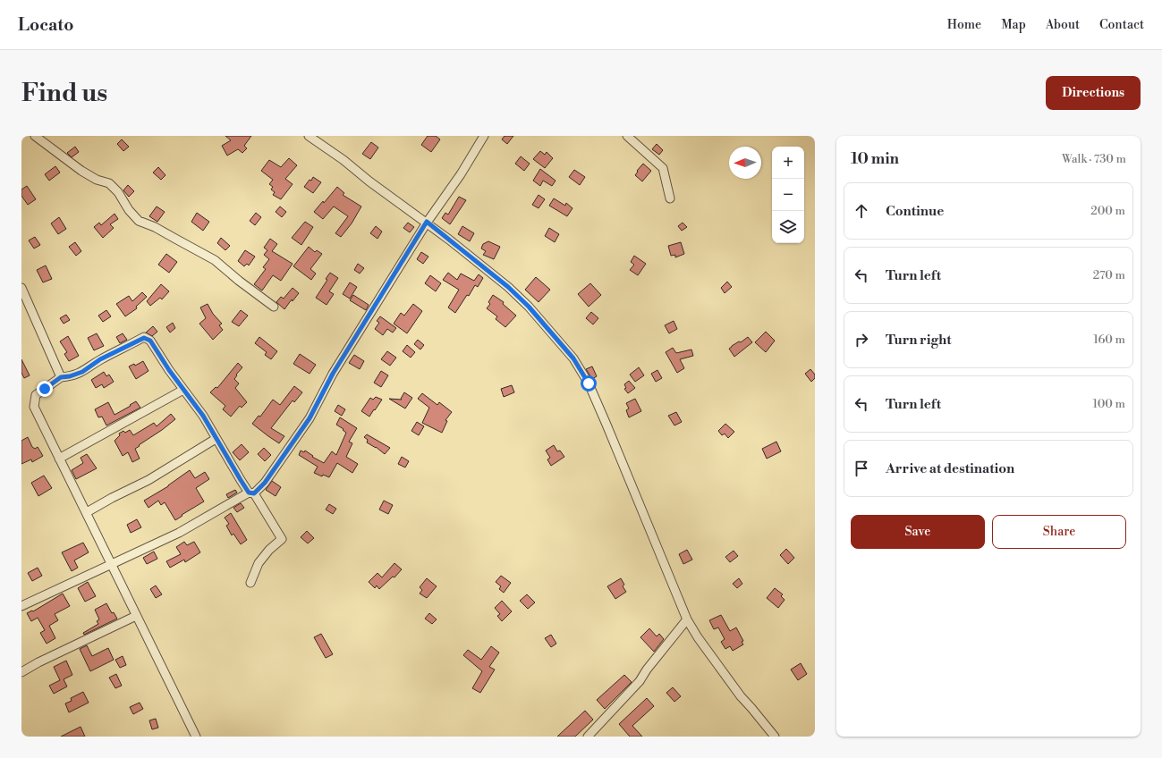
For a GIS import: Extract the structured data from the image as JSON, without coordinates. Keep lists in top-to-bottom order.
{
  "north": "left",
  "page": {
    "header": "Locato",
    "nav": [
      "Home",
      "Map",
      "About",
      "Contact"
    ],
    "buttons": [
      "Directions",
      ["Save", "Share"]
    ],
    "title": "Find us",
    "heading": ["10 min", "Walk · 730 m"],
    "map_buttons": ["+", "−"],
    "list": [
      ["Continue", "200 m"],
      ["Turn left", "270 m"],
      ["Turn right", "160 m"],
      ["Turn left", "100 m"],
      "Arrive at destination"
    ]
  }
}
